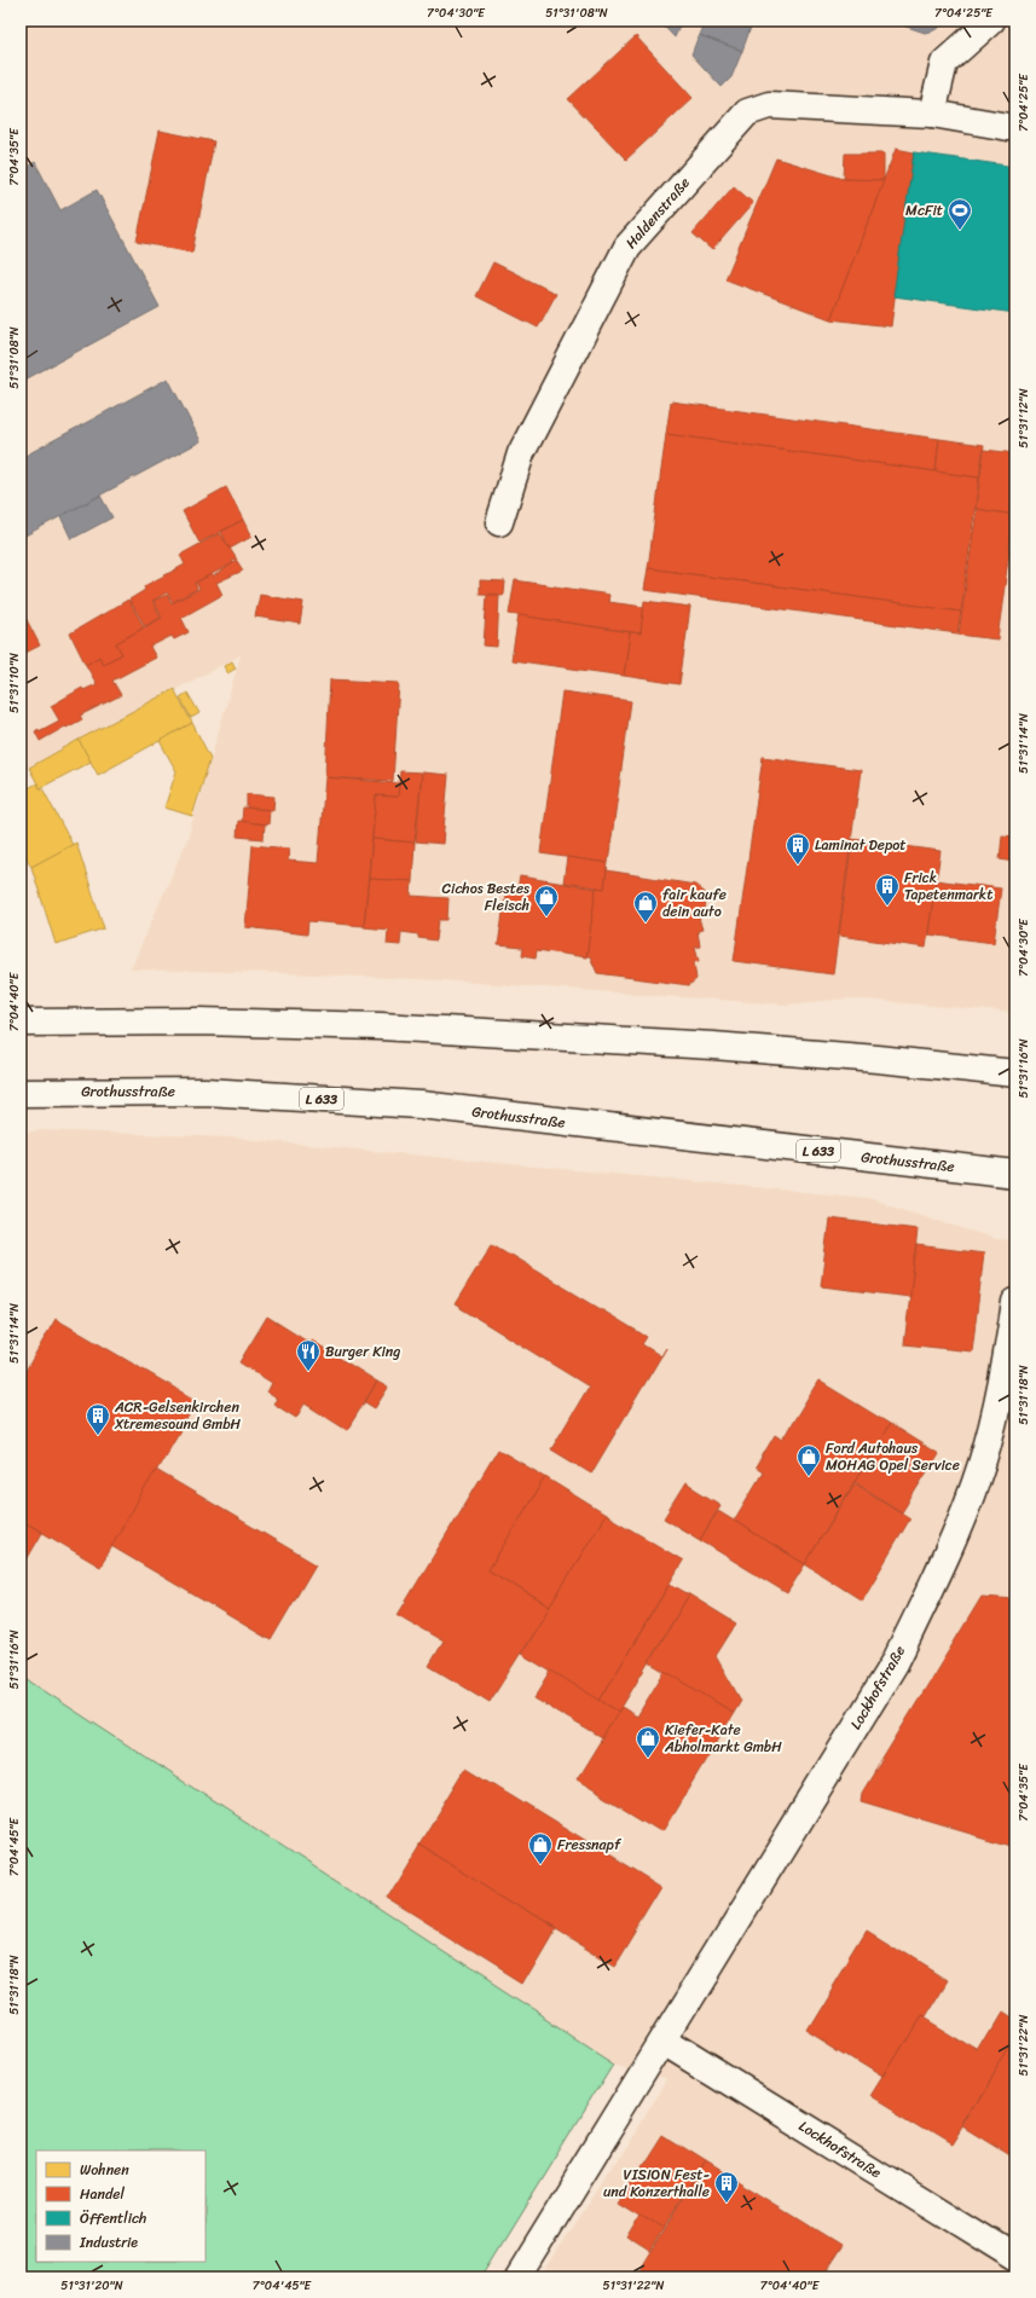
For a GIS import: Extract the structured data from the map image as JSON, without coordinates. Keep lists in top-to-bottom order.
{
  "streets": {
    "street": [
      "Haldenstraße",
      "Grothusstraße",
      "L 633",
      "Lockhofstraße"
    ]
  },
  "places": {
    "sports": ["McFit"],
    "building": [
      "Laminat Depot",
      "Frick Tapetenmarkt",
      "ACR-Gelsenkirchen Xtremesound GmbH",
      "VISION Fest- und Konzerthalle"
    ],
    "shop": [
      "Cichos Bestes Fleisch",
      "fair kaufe dein auto",
      "Ford Autohaus MOHAG Opel Service",
      "Kiefer-Kate Abholmarkt GmbH",
      "Fressnapf"
    ],
    "restaurant": ["Burger King"]
  },
  "legend": [
    "Wohnen",
    "Handel",
    "Öffentlich",
    "Industrie"
  ],
  "coordinates": [
    "7°04'30\"E",
    "51°31'08\"N",
    "7°04'25\"E",
    "7°04'35\"E",
    "51°31'12\"N",
    "51°31'10\"N",
    "51°31'14\"N",
    "7°04'40\"E",
    "51°31'16\"N",
    "51°31'18\"N",
    "7°04'45\"E",
    "51°31'22\"N",
    "51°31'20\"N"
  ]
}
